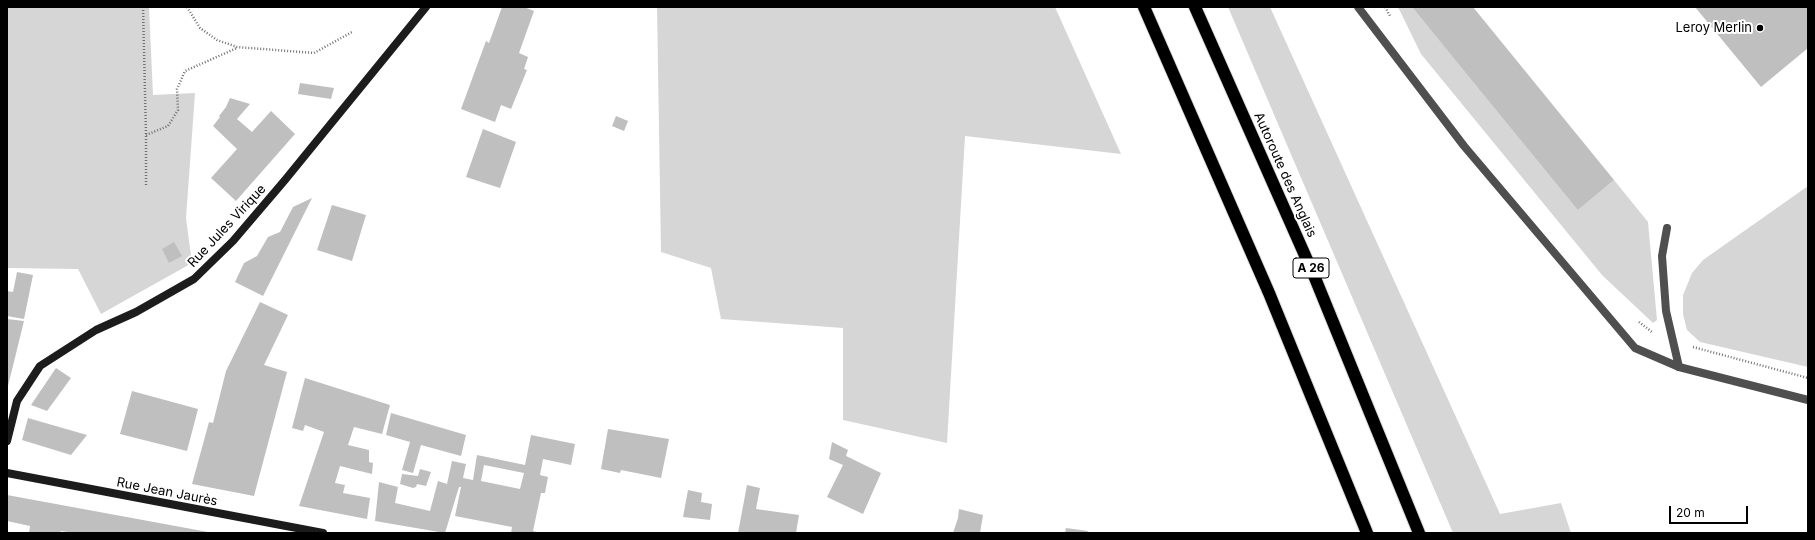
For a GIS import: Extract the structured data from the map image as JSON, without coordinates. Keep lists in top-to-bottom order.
{
  "streets": {
    "highway": ["Autoroute des Anglais", "A 26"],
    "street": ["Rue Jules Virique", "Rue Jean Jaurès"]
  },
  "places": ["Leroy Merlin"],
  "scale_bar": "20 m"
}
